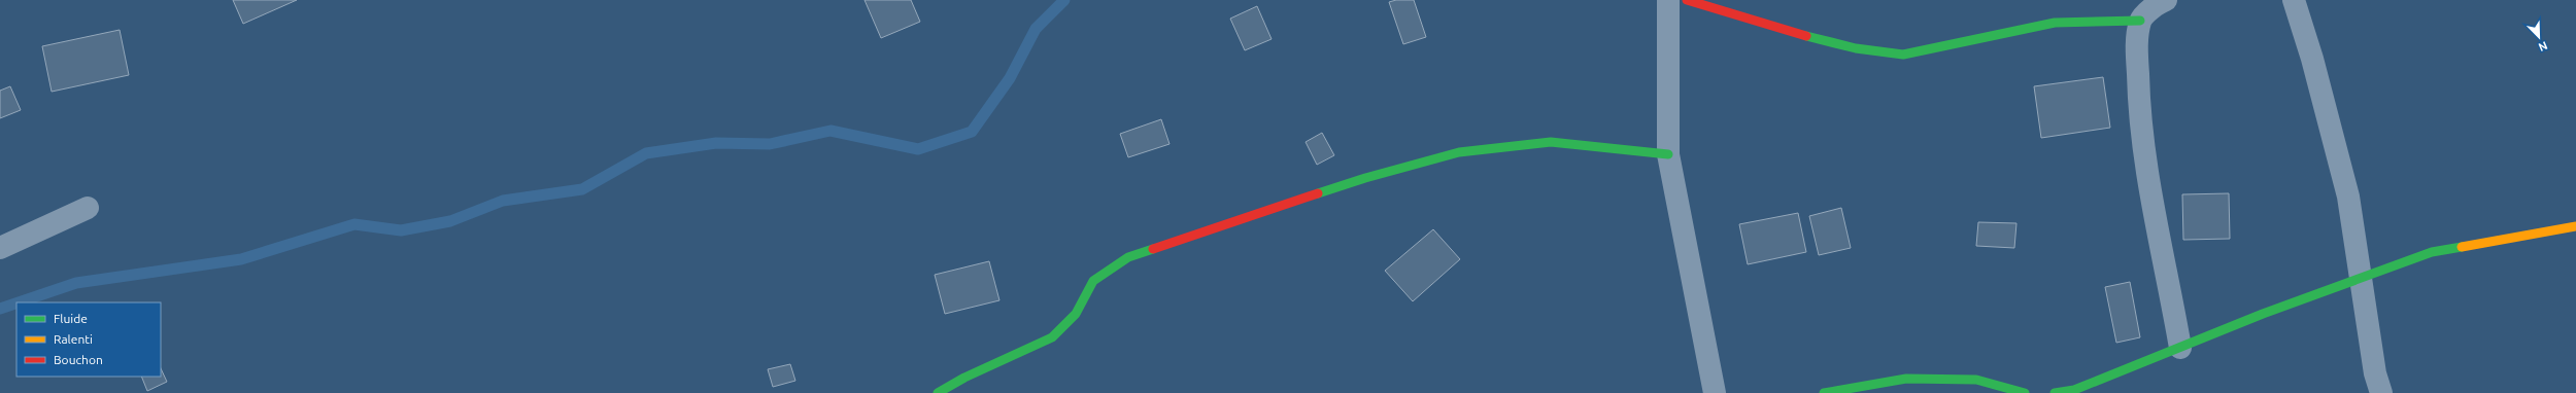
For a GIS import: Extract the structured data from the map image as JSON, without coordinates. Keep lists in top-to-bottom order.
{
  "legend": ["Fluide", "Ralenti", "Bouchon"],
  "north": "bottom right"
}
